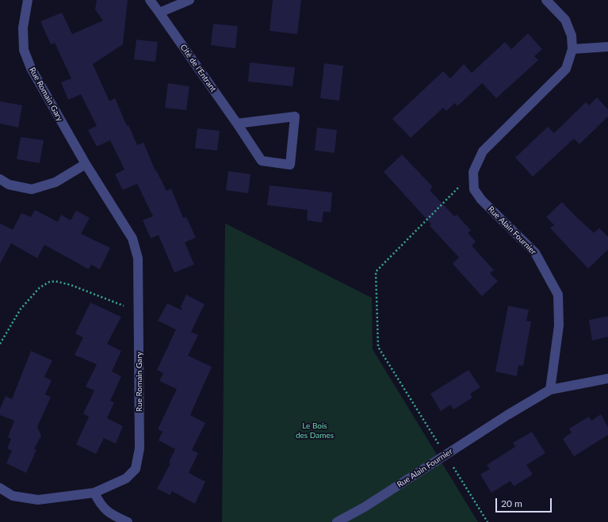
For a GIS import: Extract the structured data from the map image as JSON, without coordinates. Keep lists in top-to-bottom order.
{
  "streets": {
    "street": ["Cité de l'Entrant", "Rue Romain Gary", "Rue Alain Fournier"]
  },
  "parks": ["Le Bois des Dames"],
  "scale_bar": "20 m"
}
